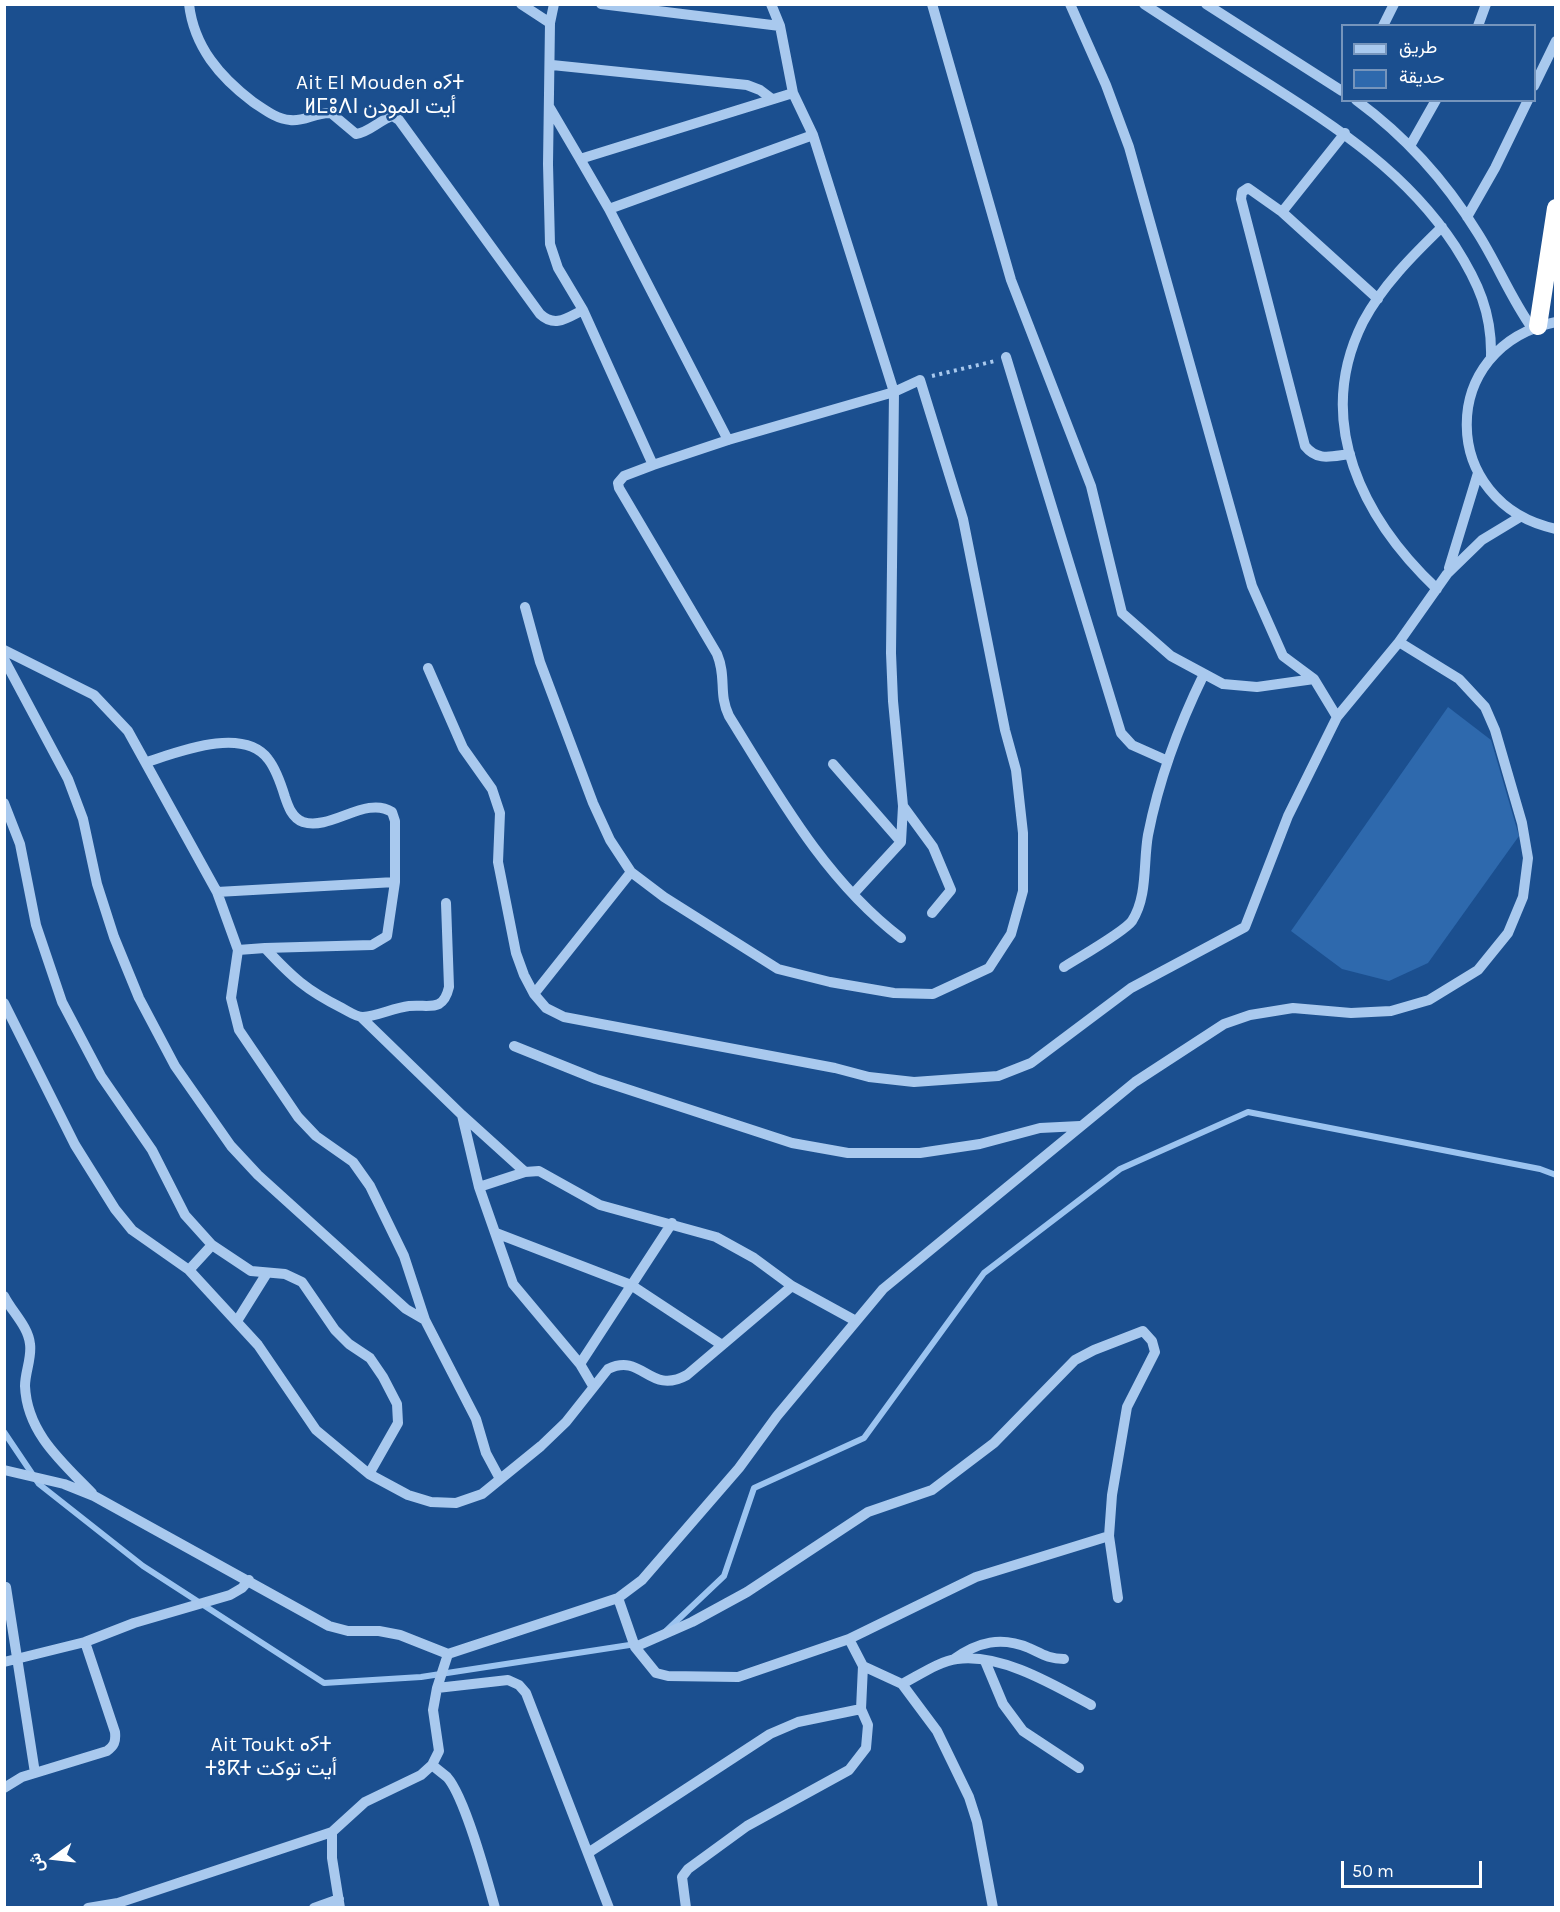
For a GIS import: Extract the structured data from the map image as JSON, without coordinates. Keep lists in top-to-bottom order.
{
  "districts": ["Ait El Mouden ⴰⵢⵜ ⵍⵎⵓⴷⵏ أيت المودن", "Ait Toukt ⴰⵢⵜ ⵜⵓⴽⵜ أيت توكت"],
  "legend": ["طريق", "حديقة"],
  "scale_bar": "50 m",
  "north": "left"
}
